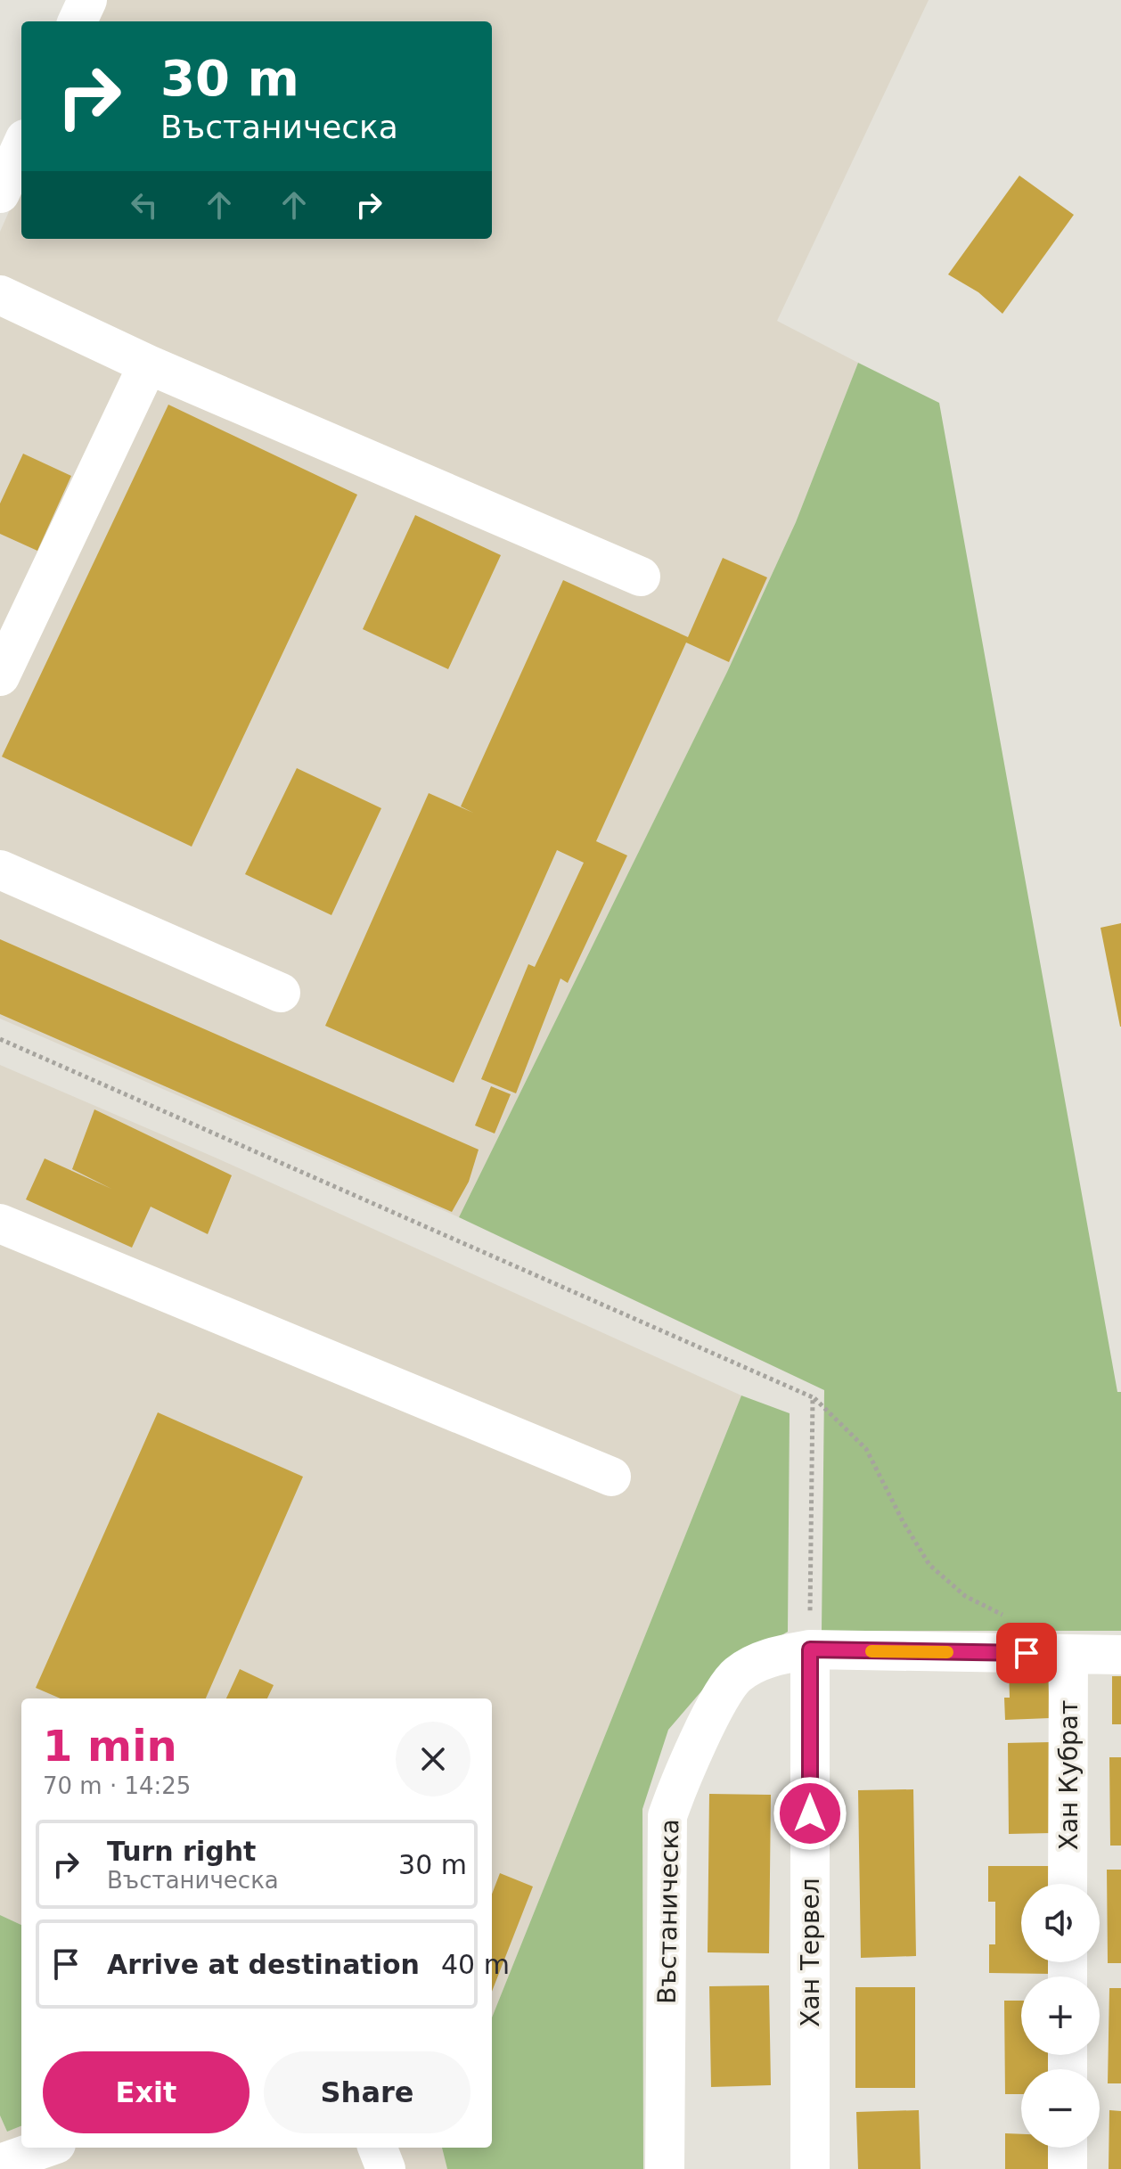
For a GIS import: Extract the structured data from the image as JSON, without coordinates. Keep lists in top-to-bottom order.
{
  "streets": {
    "street": ["Хан Кубрат", "Въстаническа", "Хан Тервел"]
  },
  "crossings": [
    ["Хан Кубрат", "Въстаническа"],
    ["Въстаническа", "Хан Тервел"]
  ],
  "page": {
    "turn": ["30 m", "Въстаническа"],
    "heading": ["1 min", "70 m · 14:25"],
    "list": [
      {
        "name": "Turn right",
        "note": "Въстаническа",
        "value": "30 m"
      },
      {
        "name": "Arrive at destination",
        "value": "40 m"
      }
    ],
    "map_buttons": ["+", "−"],
    "buttons": ["Exit", "Share"]
  }
}
